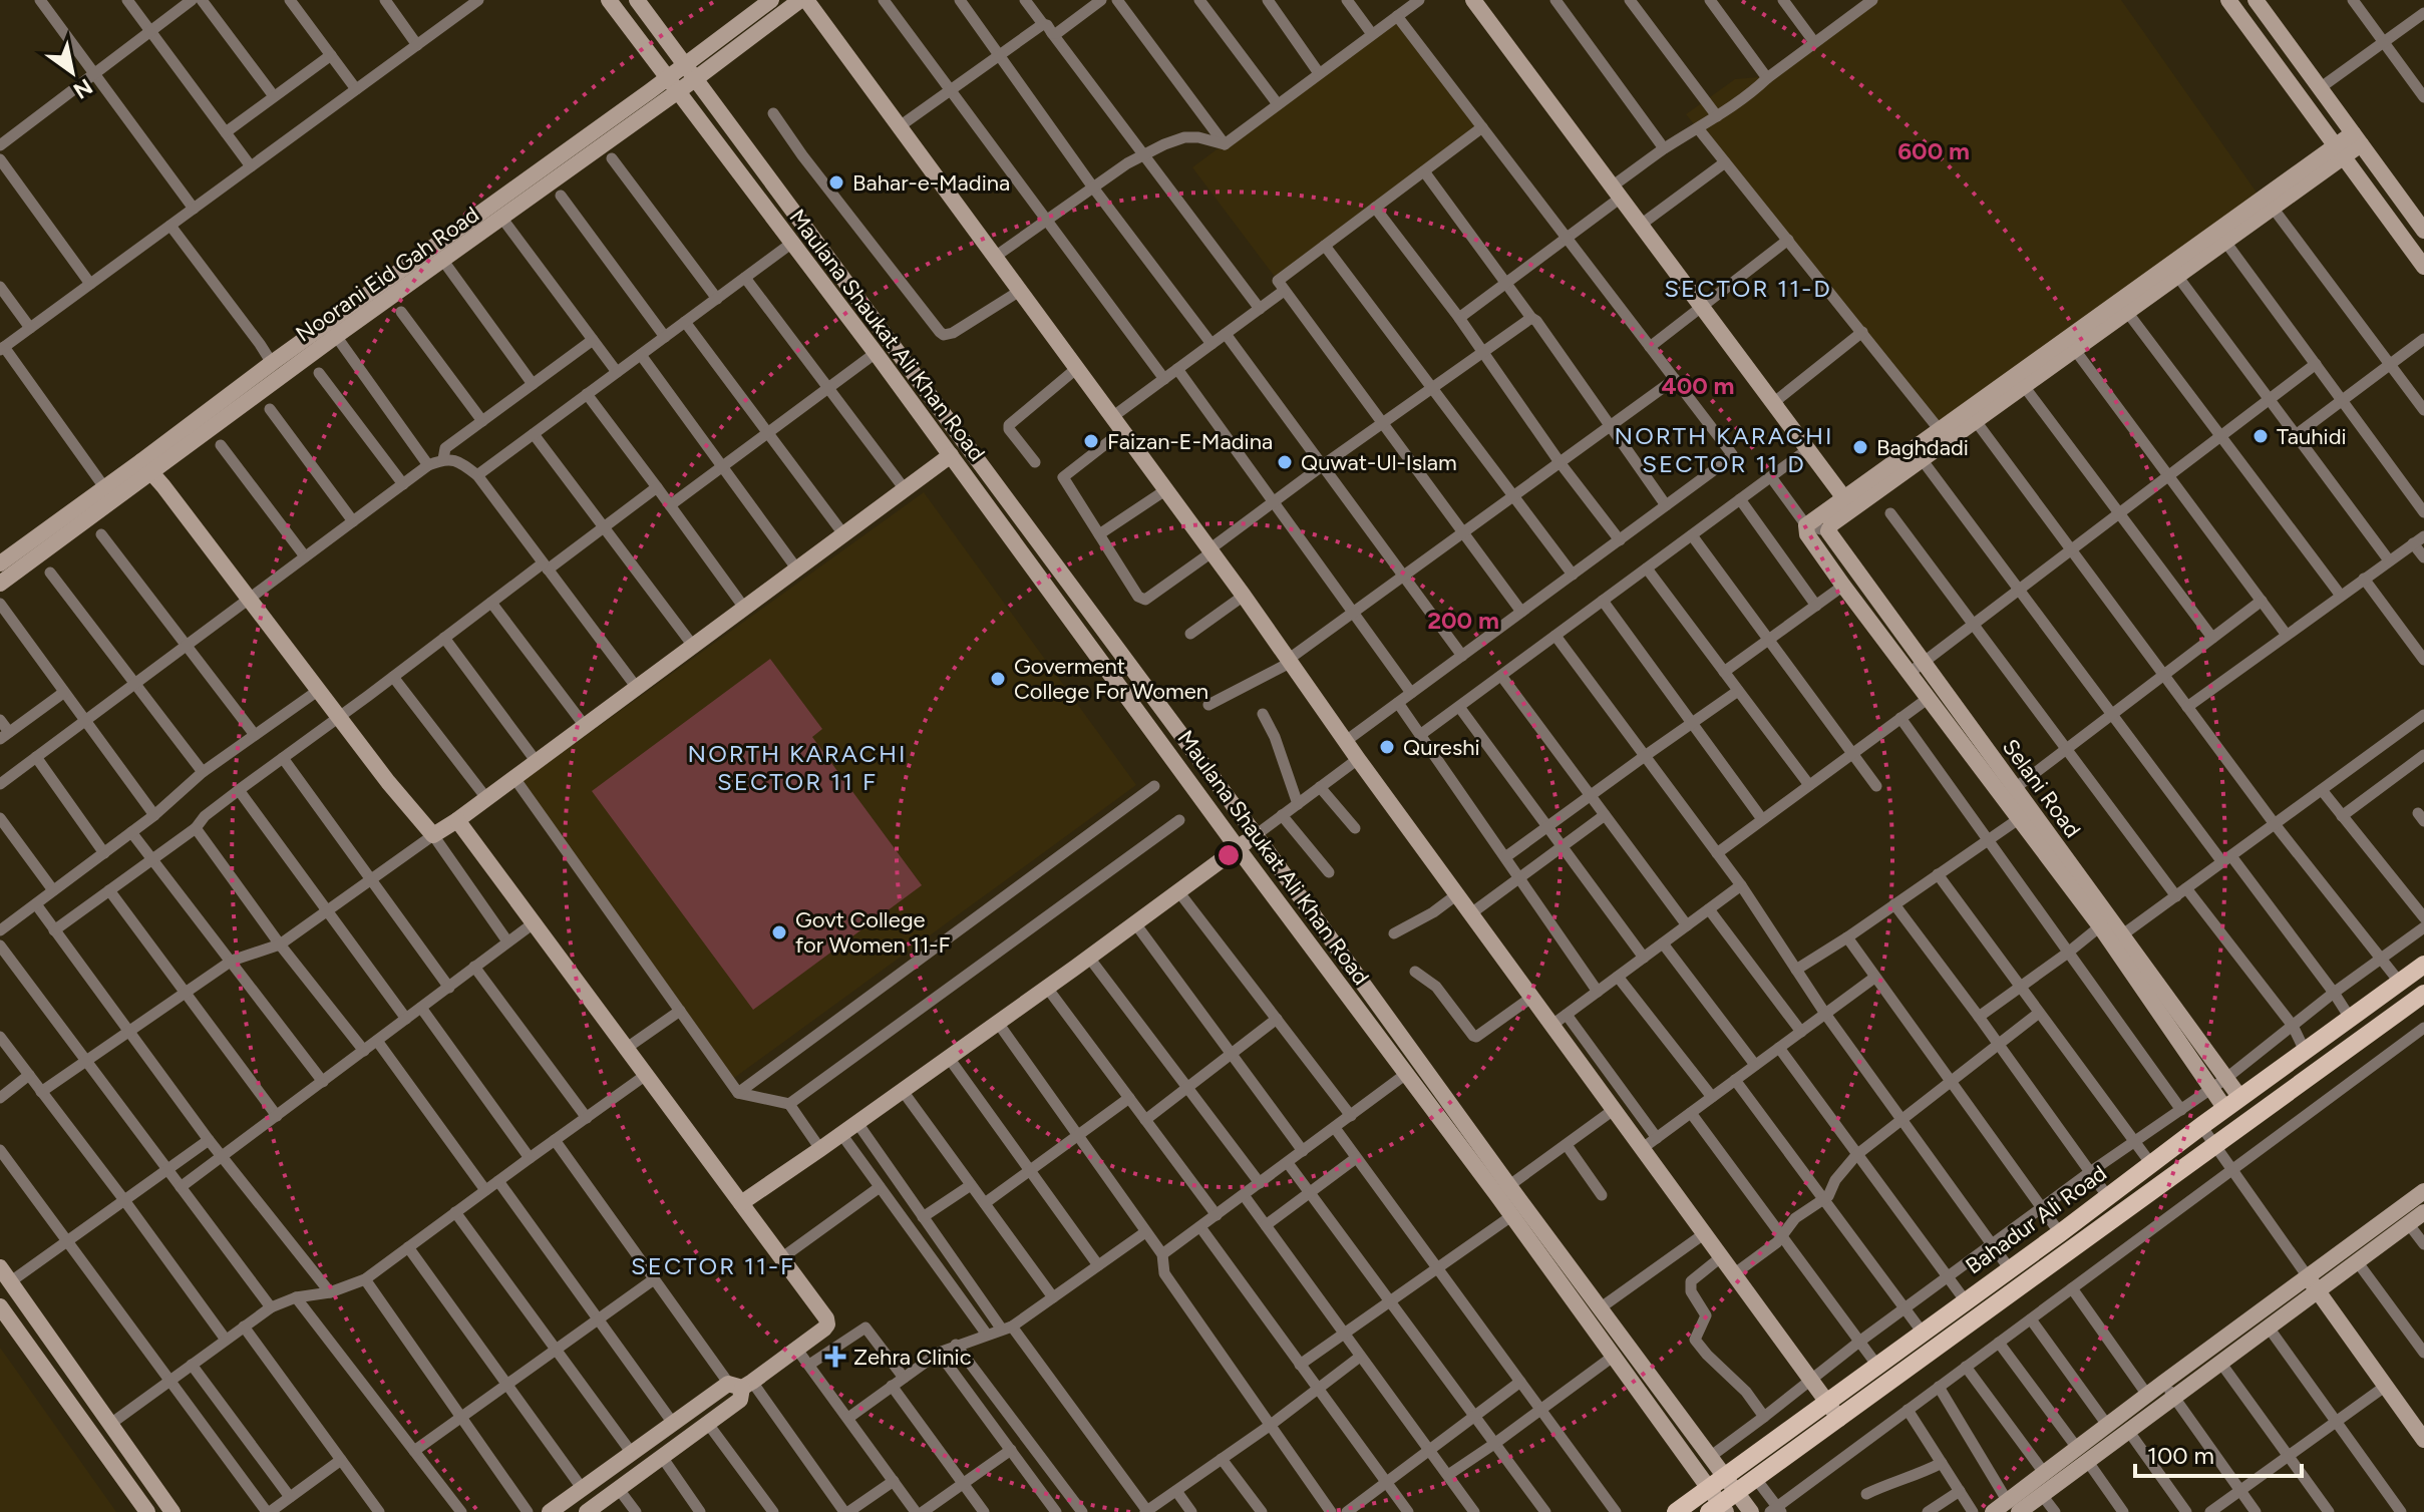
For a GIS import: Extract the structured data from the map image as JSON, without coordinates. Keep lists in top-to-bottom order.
{
  "streets": {
    "main road": ["Bahadur Ali Road"],
    "street": ["Noorani Eid Gah Road", "Maulana Shaukat Ali Khan Road", "Selani Road"]
  },
  "crossings": [
    ["Noorani Eid Gah Road", "Maulana Shaukat Ali Khan Road"],
    ["Maulana Shaukat Ali Khan Road", "Bahadur Ali Road"],
    ["Selani Road", "Bahadur Ali Road"]
  ],
  "districts": [
    "SECTOR 11-D",
    "NORTH KARACHI SECTOR 11 D",
    "NORTH KARACHI SECTOR 11 F",
    "SECTOR 11-F"
  ],
  "places": {
    "other": [
      "Bahar-e-Madina",
      "Tauhidi",
      "Faizan-E-Madina",
      "Baghdadi",
      "Quwat-Ul-Islam",
      "Goverment College For Women",
      "Qureshi",
      "Govt College for Women 11-F"
    ],
    "health": ["Zehra Clinic"]
  },
  "scale_bar": "100 m",
  "north": "bottom right",
  "rings": ["600 m", "400 m", "200 m"]
}
